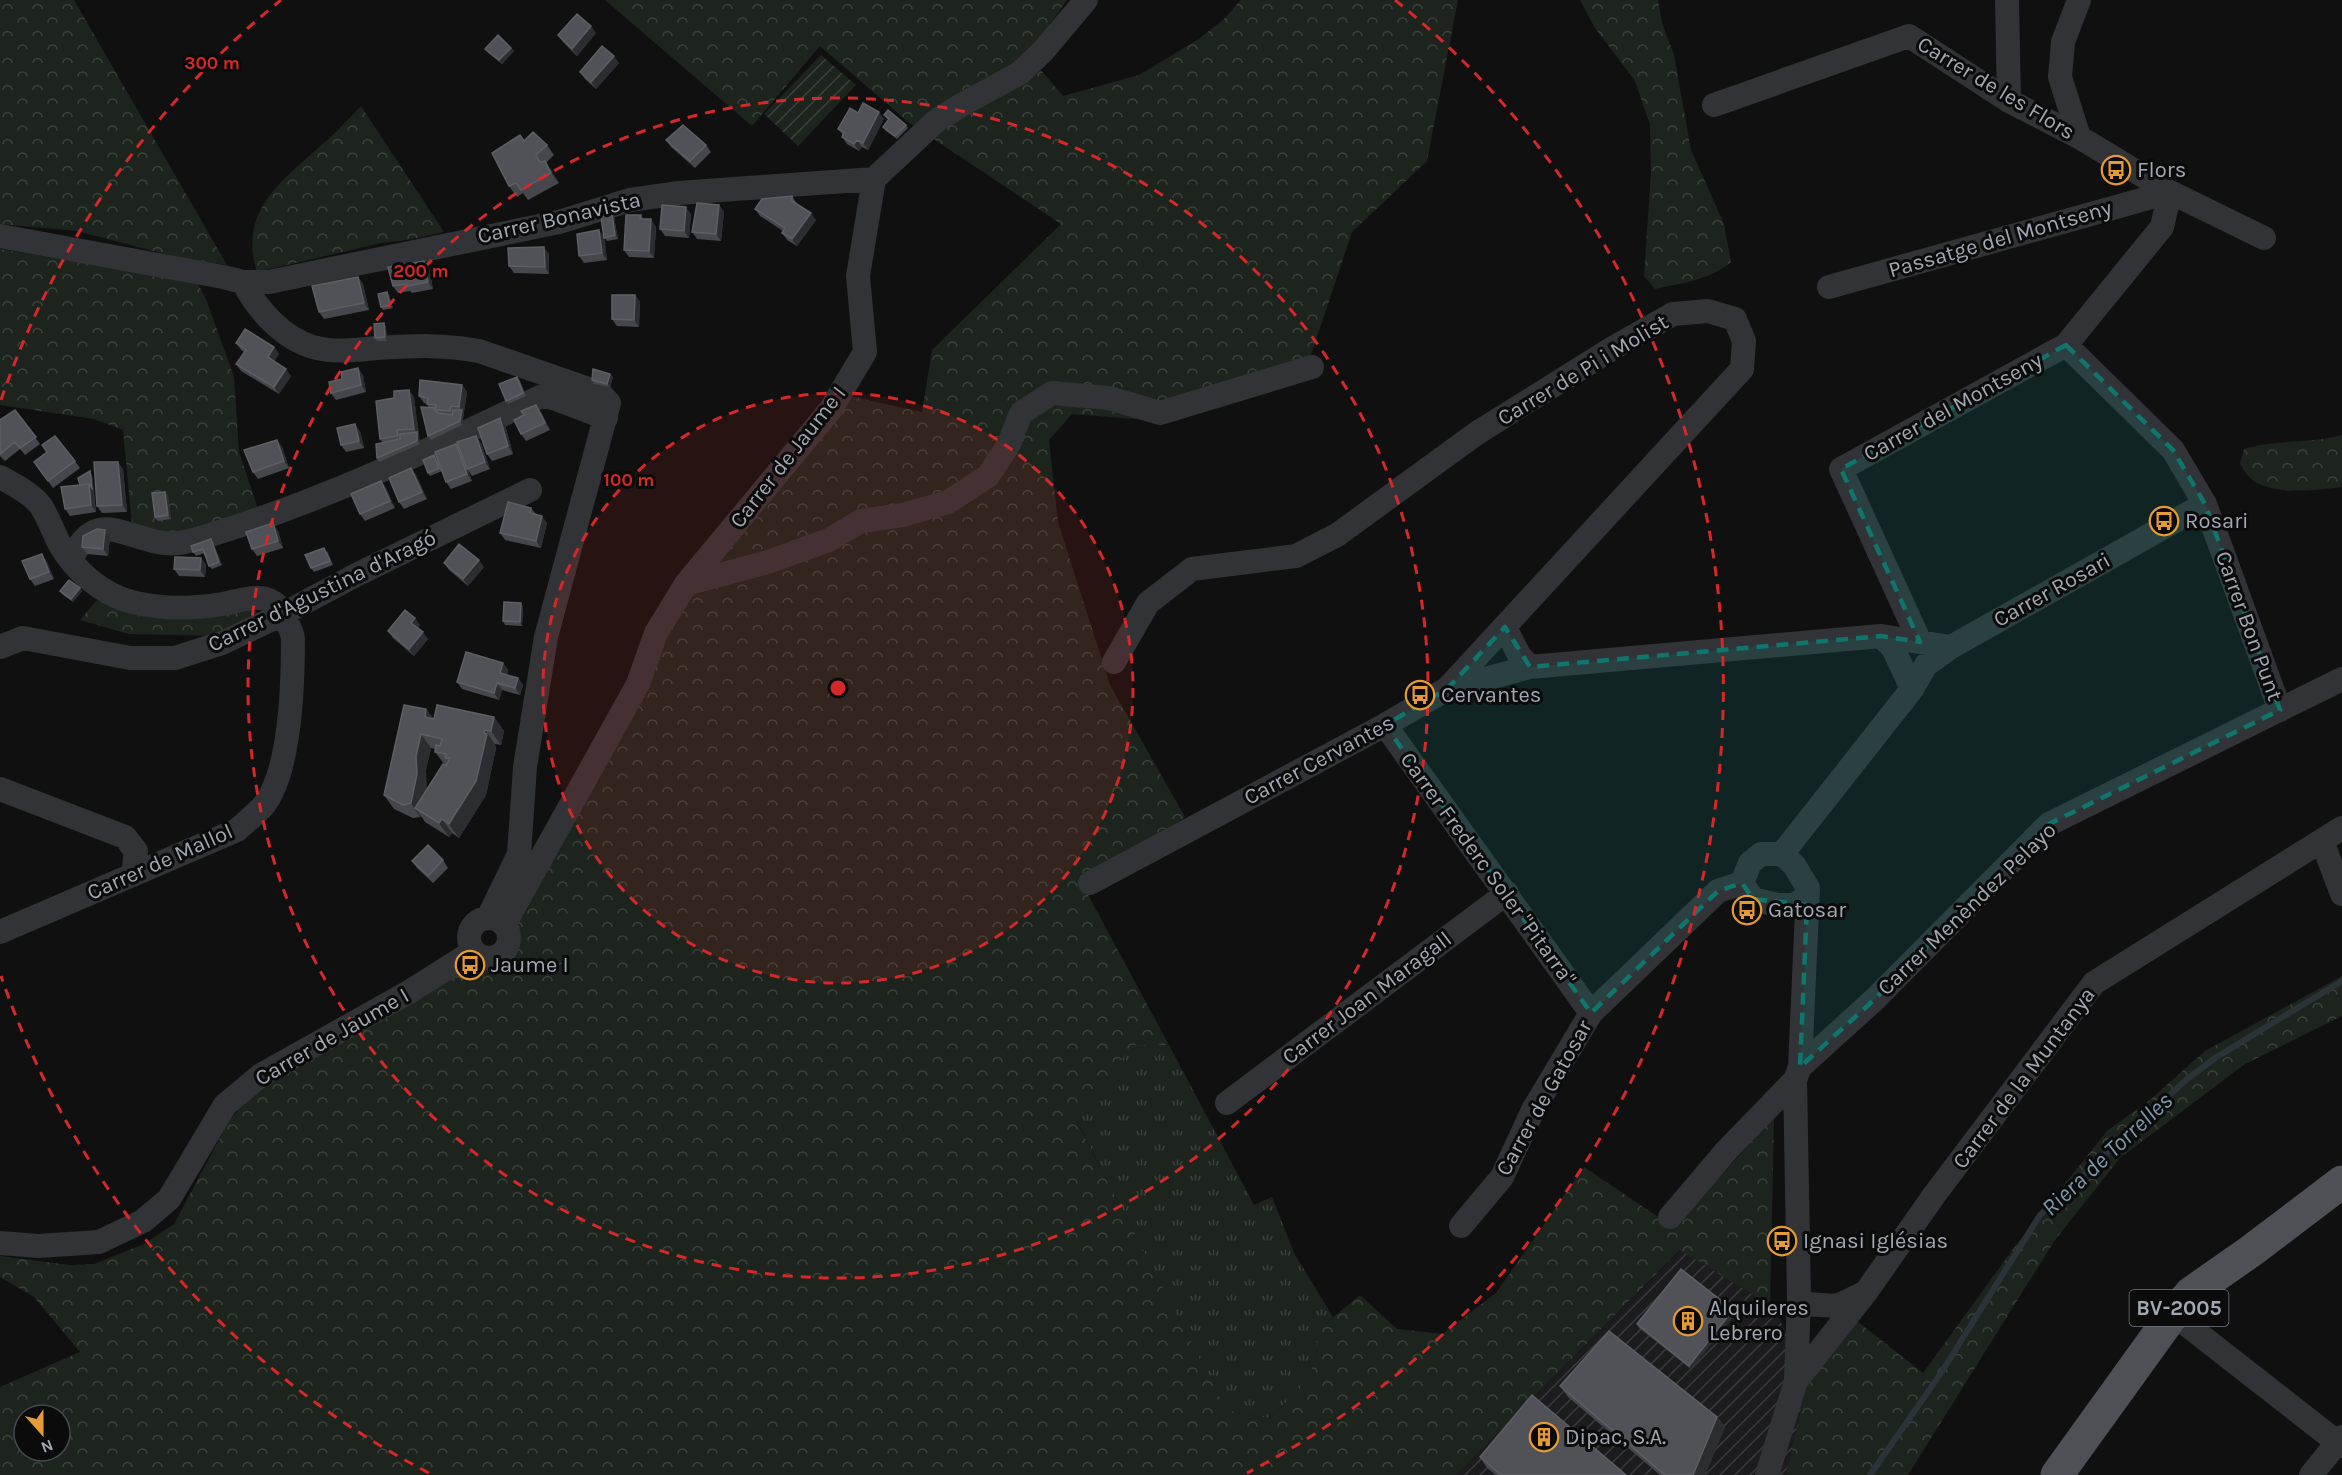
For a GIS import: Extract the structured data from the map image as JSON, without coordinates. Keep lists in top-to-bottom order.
{
  "streets": {
    "main road": ["BV-2005"],
    "street": [
      "Carrer de les Flors",
      "Carrer Bonavista",
      "Passatge del Montseny",
      "Carrer de Pi i Molist",
      "Carrer del Montseny",
      "Carrer de Jaume I",
      "Carrer Rosari",
      "Carrer d'Agustina d'Aragó",
      "Carrer Bon Punt",
      "Carrer Cervantes",
      "Carrer de Mallol",
      "Carrer Frederc Soler \"Pitarra\"",
      "Carrer Menèndez Pelayo",
      "Carrer Joan Maragall",
      "Carrer de la Muntanya",
      "Carrer de Gatosar"
    ]
  },
  "crossings": [
    ["Carrer de les Flors", "Passatge del Montseny"],
    ["Carrer de les Flors", "Carrer del Montseny"],
    ["Carrer Bonavista", "Carrer de Jaume I"],
    ["Passatge del Montseny", "Carrer del Montseny"],
    ["Carrer de Pi i Molist", "Carrer Cervantes"],
    ["Carrer del Montseny", "Carrer Bon Punt"],
    ["Carrer del Montseny", "Carrer Cervantes"],
    ["Carrer Rosari", "Carrer Bon Punt"],
    ["Carrer Rosari", "Carrer Cervantes"],
    ["Carrer d'Agustina d'Aragó", "Carrer de Mallol"],
    ["Carrer Bon Punt", "Carrer Menèndez Pelayo"],
    ["Carrer Cervantes", "Carrer Frederc Soler \"Pitarra\""],
    ["Carrer Frederc Soler \"Pitarra\"", "Carrer Joan Maragall"],
    ["Carrer Frederc Soler \"Pitarra\"", "Carrer de Gatosar"]
  ],
  "water": ["Riera de Torrelles"],
  "places": {
    "bus stop": [
      "Flors",
      "Rosari",
      "Cervantes",
      "Gatosar",
      "Jaume I",
      "Ignasi Iglésias"
    ],
    "building": ["Alquileres Lebrero", "Dipac, S.A."]
  },
  "north": "bottom",
  "rings": ["300 m", "200 m", "100 m"]
}
